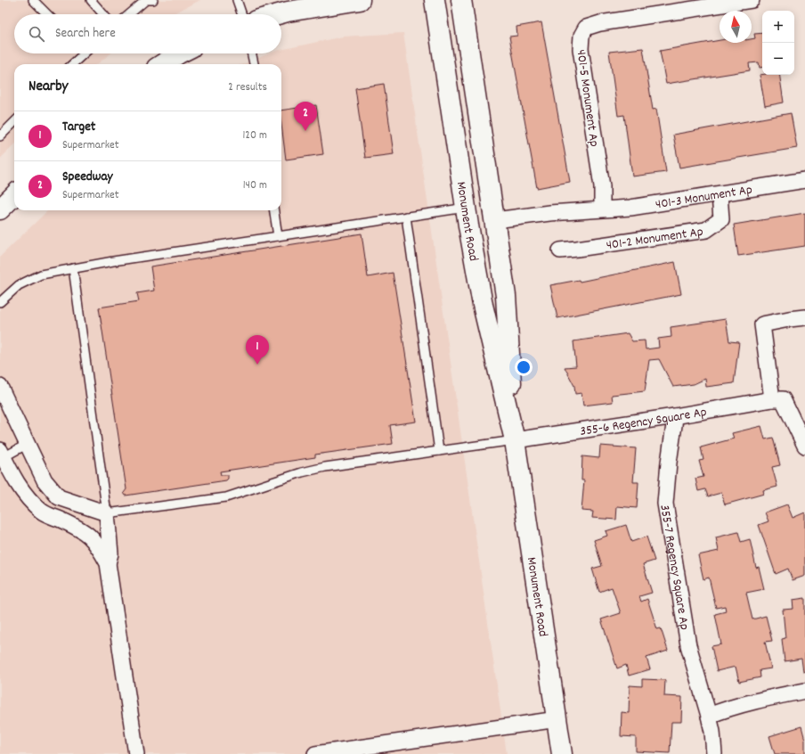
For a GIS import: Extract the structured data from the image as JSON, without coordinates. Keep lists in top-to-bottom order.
{
  "streets": {
    "main road": ["Monument Road"],
    "street": [
      "401-5 Monument Ap",
      "401-3 Monument Ap",
      "401-2 Monument Ap",
      "355-6 Regency Square Ap",
      "355-7 Regency Square Ap"
    ]
  },
  "crossings": [
    ["401-5 Monument Ap", "401-3 Monument Ap"],
    ["401-3 Monument Ap", "Monument Road"],
    ["401-3 Monument Ap", "401-2 Monument Ap"],
    ["Monument Road", "355-6 Regency Square Ap"],
    ["355-6 Regency Square Ap", "355-7 Regency Square Ap"]
  ],
  "north": "top",
  "page": {
    "map_buttons": ["+", "−"],
    "search": "Search here",
    "heading": ["Nearby", "2 results"],
    "pins": ["2", "1"],
    "list": [
      {
        "mark": "1",
        "name": "Target",
        "note": "Supermarket",
        "value": "120 m"
      },
      {
        "mark": "2",
        "name": "Speedway",
        "note": "Supermarket",
        "value": "140 m"
      }
    ]
  }
}
